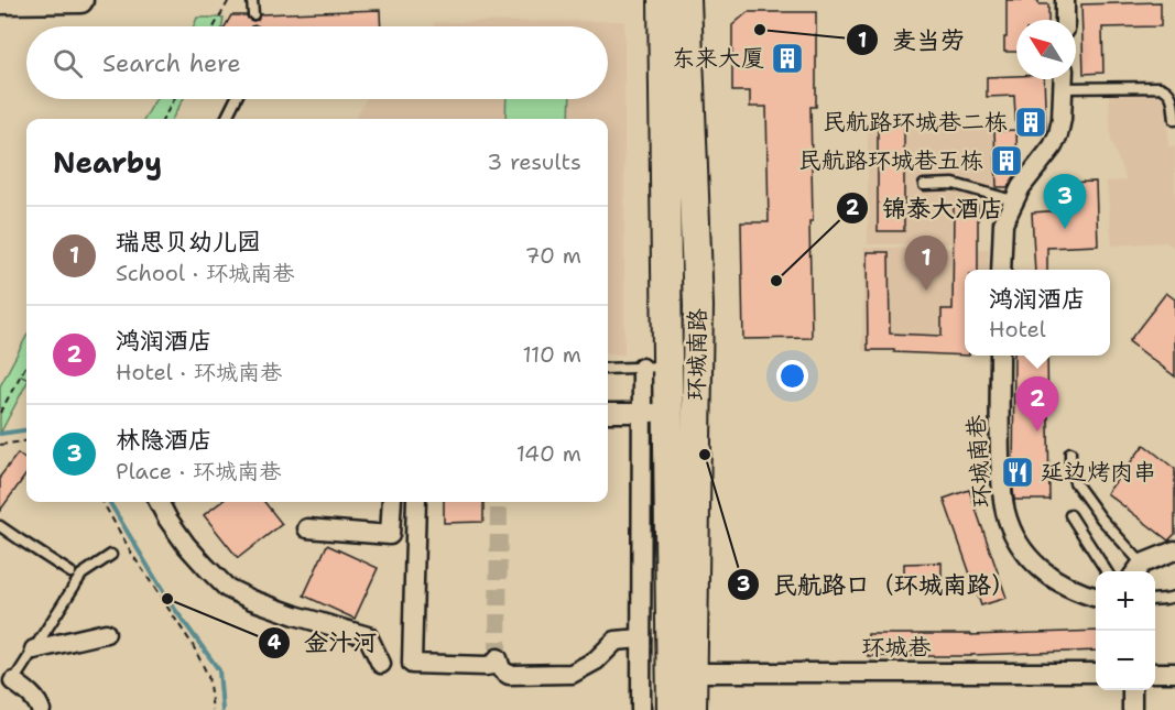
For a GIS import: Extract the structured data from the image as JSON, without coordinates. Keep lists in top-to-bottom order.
{
  "streets": {
    "main road": ["环城南路"],
    "street": ["环城南巷", "环城巷"]
  },
  "crossings": [
    ["环城南路", "环城巷"]
  ],
  "places": {
    "other": [
      "麦当劳",
      "锦泰大酒店",
      "民航路口（环城南路）",
      "金汁河"
    ],
    "building": ["东来大厦", "民航路环城巷二栋", "民航路环城巷五栋"],
    "restaurant": ["延边烤肉串"]
  },
  "north": "top left",
  "page": {
    "search": "Search here",
    "heading": ["Nearby", "3 results"],
    "pins": ["3", "1", "2"],
    "list": [
      {
        "mark": "1",
        "name": "瑞思贝幼儿园",
        "note": "School · 环城南巷",
        "value": "70 m"
      },
      {
        "mark": "2",
        "name": "鸿润酒店",
        "note": "Hotel · 环城南巷",
        "value": "110 m"
      },
      {
        "mark": "3",
        "name": "林隐酒店",
        "note": "Place · 环城南巷",
        "value": "140 m"
      }
    ],
    "popup": ["鸿润酒店", "Hotel"],
    "map_buttons": ["+", "−"]
  }
}
